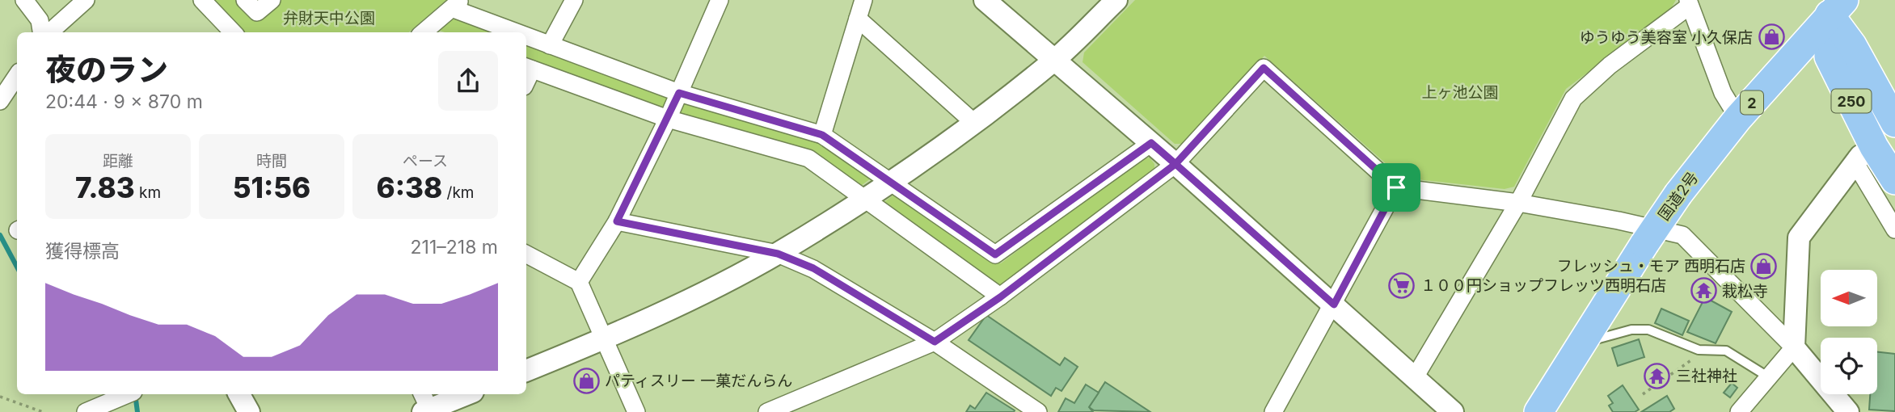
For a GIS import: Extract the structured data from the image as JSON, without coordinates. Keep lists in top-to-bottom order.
{
  "streets": {
    "highway": ["250", "2", "国道2号"]
  },
  "crossings": [
    ["250", "国道2号"]
  ],
  "parks": ["弁財天中公園", "上ヶ池公園"],
  "places": {
    "shop": ["ゆうゆう美容室 小久保店", "フレッシュ・モア 西明石店", "パティスリー 一菓だんらん"],
    "supermarket": ["１００円ショップフレッツ西明石店"],
    "temple": ["栽松寺", "三社神社"]
  },
  "north": "left",
  "page": {
    "heading": ["夜のラン", "20:44 · 9 × 870 m"],
    "stats": [
      ["距離", "7.83 km"],
      ["時間", "51:56"],
      ["ペース", "6:38 /km"]
    ],
    "chart": ["獲得標高", "211–218 m"]
  }
}
